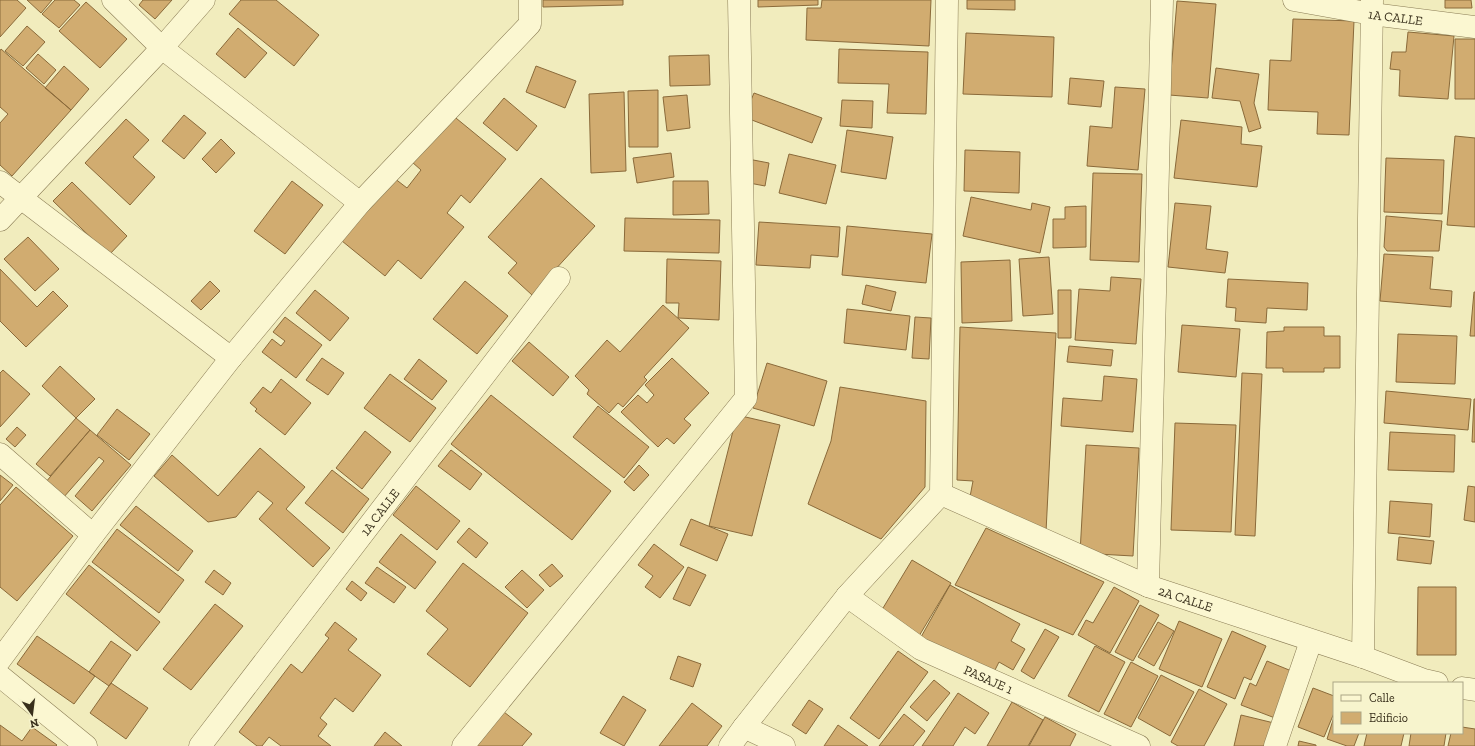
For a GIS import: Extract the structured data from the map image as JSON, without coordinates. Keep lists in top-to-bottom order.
{
  "streets": {
    "street": ["1A CALLE", "2A CALLE", "PASAJE 1"]
  },
  "legend": ["Calle", "Edificio"],
  "north": "bottom"
}
